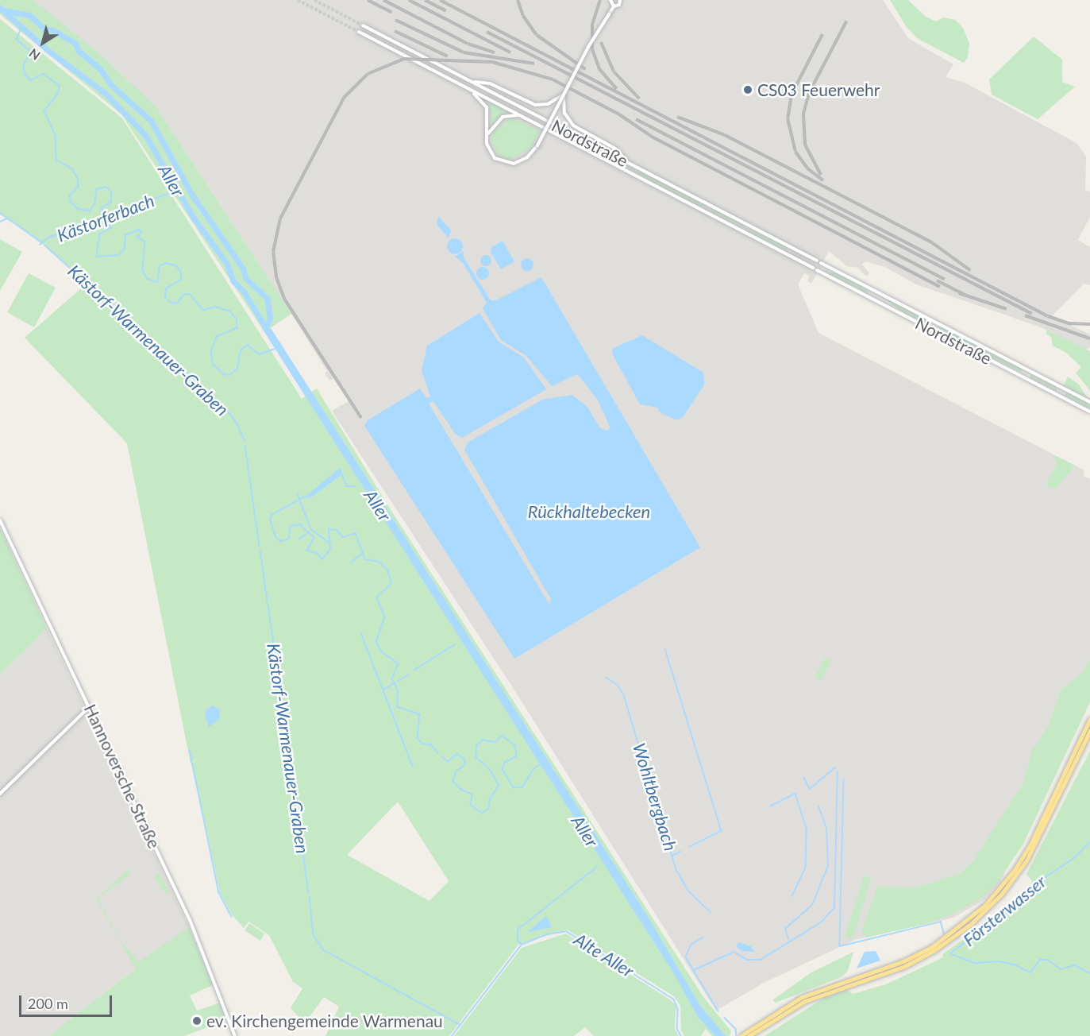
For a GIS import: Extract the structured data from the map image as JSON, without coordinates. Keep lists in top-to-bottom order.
{
  "streets": {
    "street": ["Nordstraße", "Hannoversche Straße"]
  },
  "water": [
    "Aller",
    "Kästorferbach",
    "Kästorf-Warmenauer-Graben",
    "Rückhaltebecken",
    "Wohltbergbach",
    "Försterwasser",
    "Alte Aller"
  ],
  "places": ["CS03 Feuerwehr", "ev. Kirchengemeinde Warmenau"],
  "scale_bar": "200 m",
  "north": "bottom left"
}
